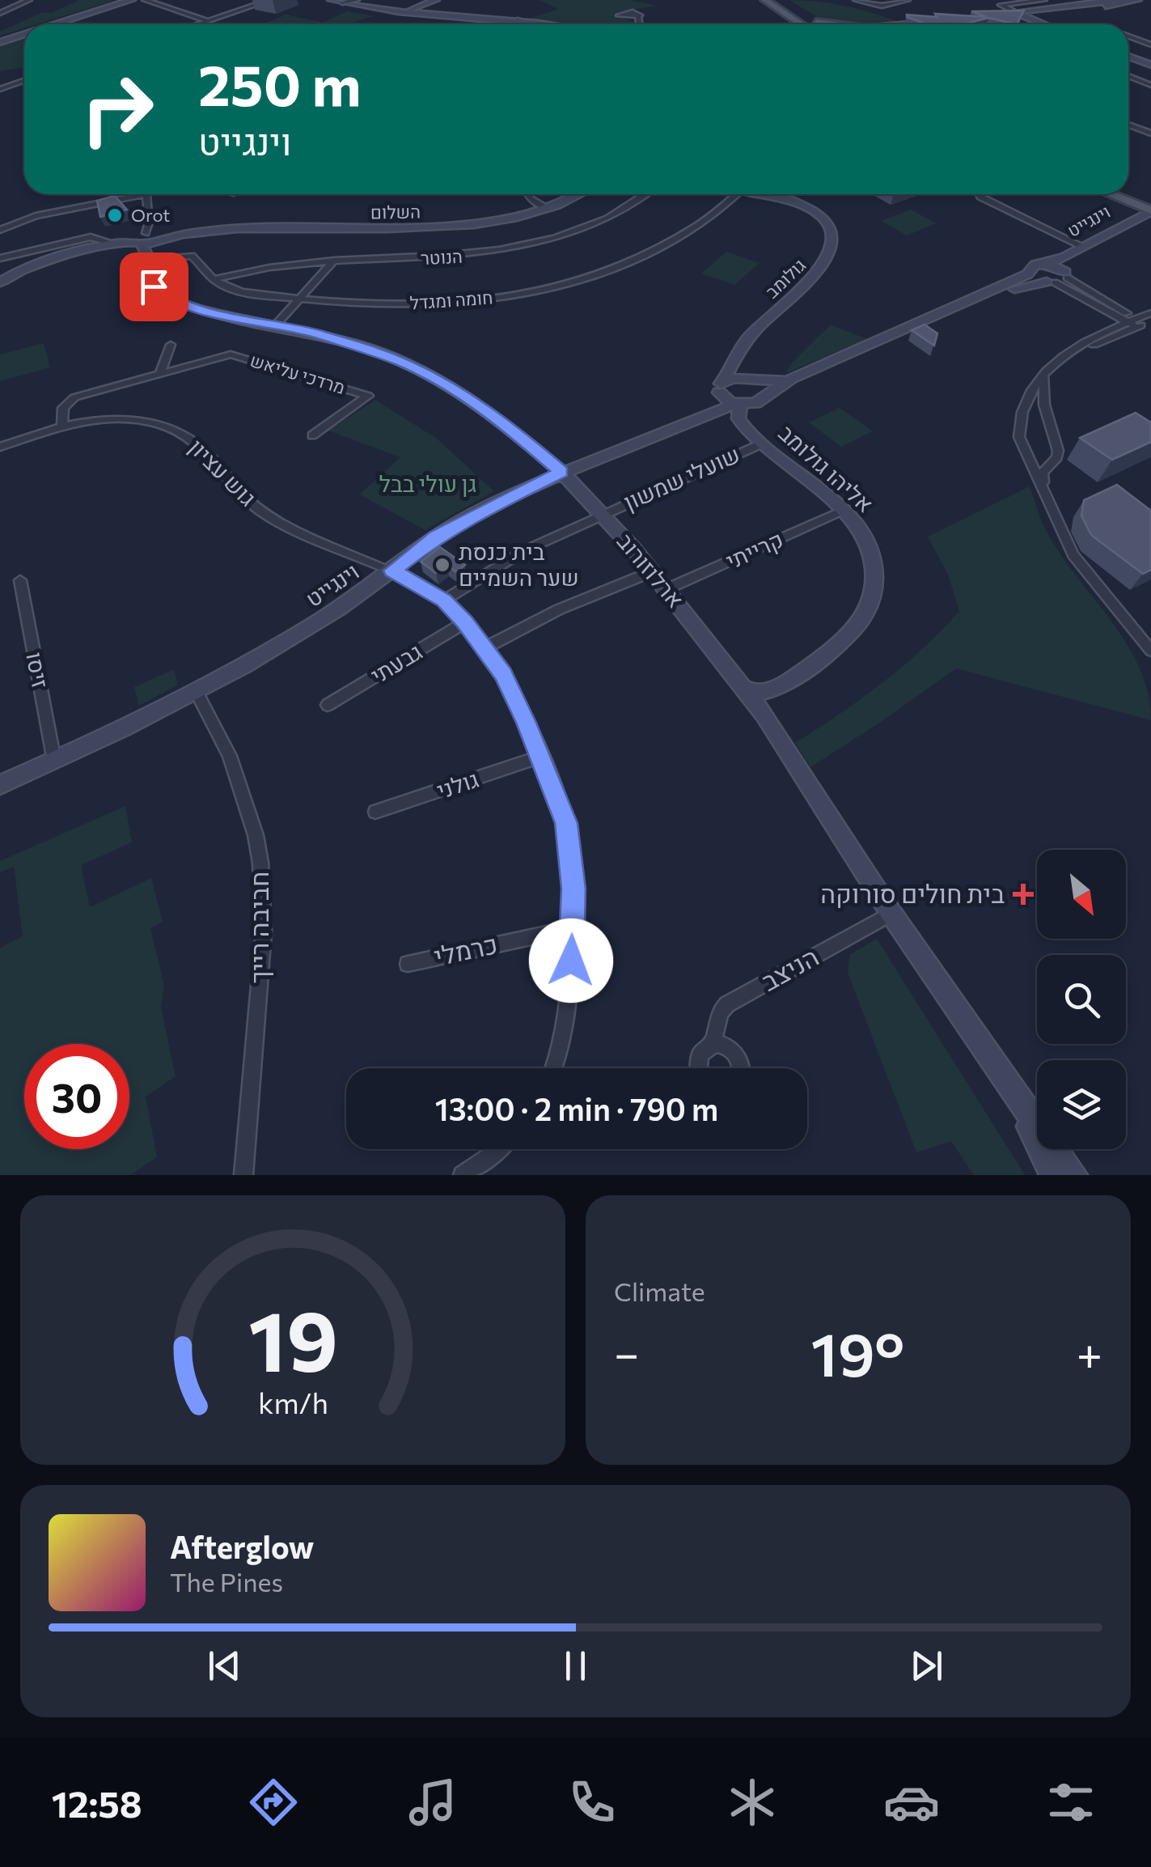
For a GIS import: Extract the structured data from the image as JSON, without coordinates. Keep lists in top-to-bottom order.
{
  "streets": {
    "street": [
      "השלום",
      "וינגייט",
      "הנוטר",
      "גולומב",
      "חומה ומגדל",
      "מרדכי עליאש",
      "אליהו גולומב",
      "גוש עציון",
      "שועלי שמשון",
      "קרייתי",
      "ארלוזורוב",
      "גבעתי",
      "זיסו",
      "גולני",
      "חביבה רייך",
      "כרמלי",
      "הניצב"
    ]
  },
  "crossings": [
    ["השלום", "חומה ומגדל"],
    ["השלום", "ארלוזורוב"],
    ["וינגייט", "אליהו גולומב"],
    ["וינגייט", "גוש עציון"],
    ["וינגייט", "ארלוזורוב"],
    ["וינגייט", "זיסו"],
    ["וינגייט", "חביבה רייך"],
    ["הנוטר", "חומה ומגדל"],
    ["חומה ומגדל", "ארלוזורוב"],
    ["מרדכי עליאש", "גוש עציון"],
    ["אליהו גולומב", "שועלי שמשון"],
    ["אליהו גולומב", "קרייתי"],
    ["גוש עציון", "שועלי שמשון"],
    ["גוש עציון", "גבעתי"],
    ["גוש עציון", "גולני"],
    ["גוש עציון", "כרמלי"],
    ["שועלי שמשון", "ארלוזורוב"],
    ["קרייתי", "ארלוזורוב"],
    ["ארלוזורוב", "הניצב"]
  ],
  "parks": ["גן עולי בבל"],
  "places": {
    "other": ["Orot", "בית כנסת שער השמיים"],
    "health": ["בית חולים סורוקה"]
  },
  "north": "bottom right",
  "page": {
    "turn": ["250 m", "וינגייט"],
    "limit": "30",
    "trip": "13:00 · 2 min · 790 m",
    "tile": "Climate",
    "heat": ["−", "19°", "+"],
    "song": ["Afterglow", "The Pines"],
    "tabs": "12:58",
    "gauge": ["19", "km/h"]
  }
}
